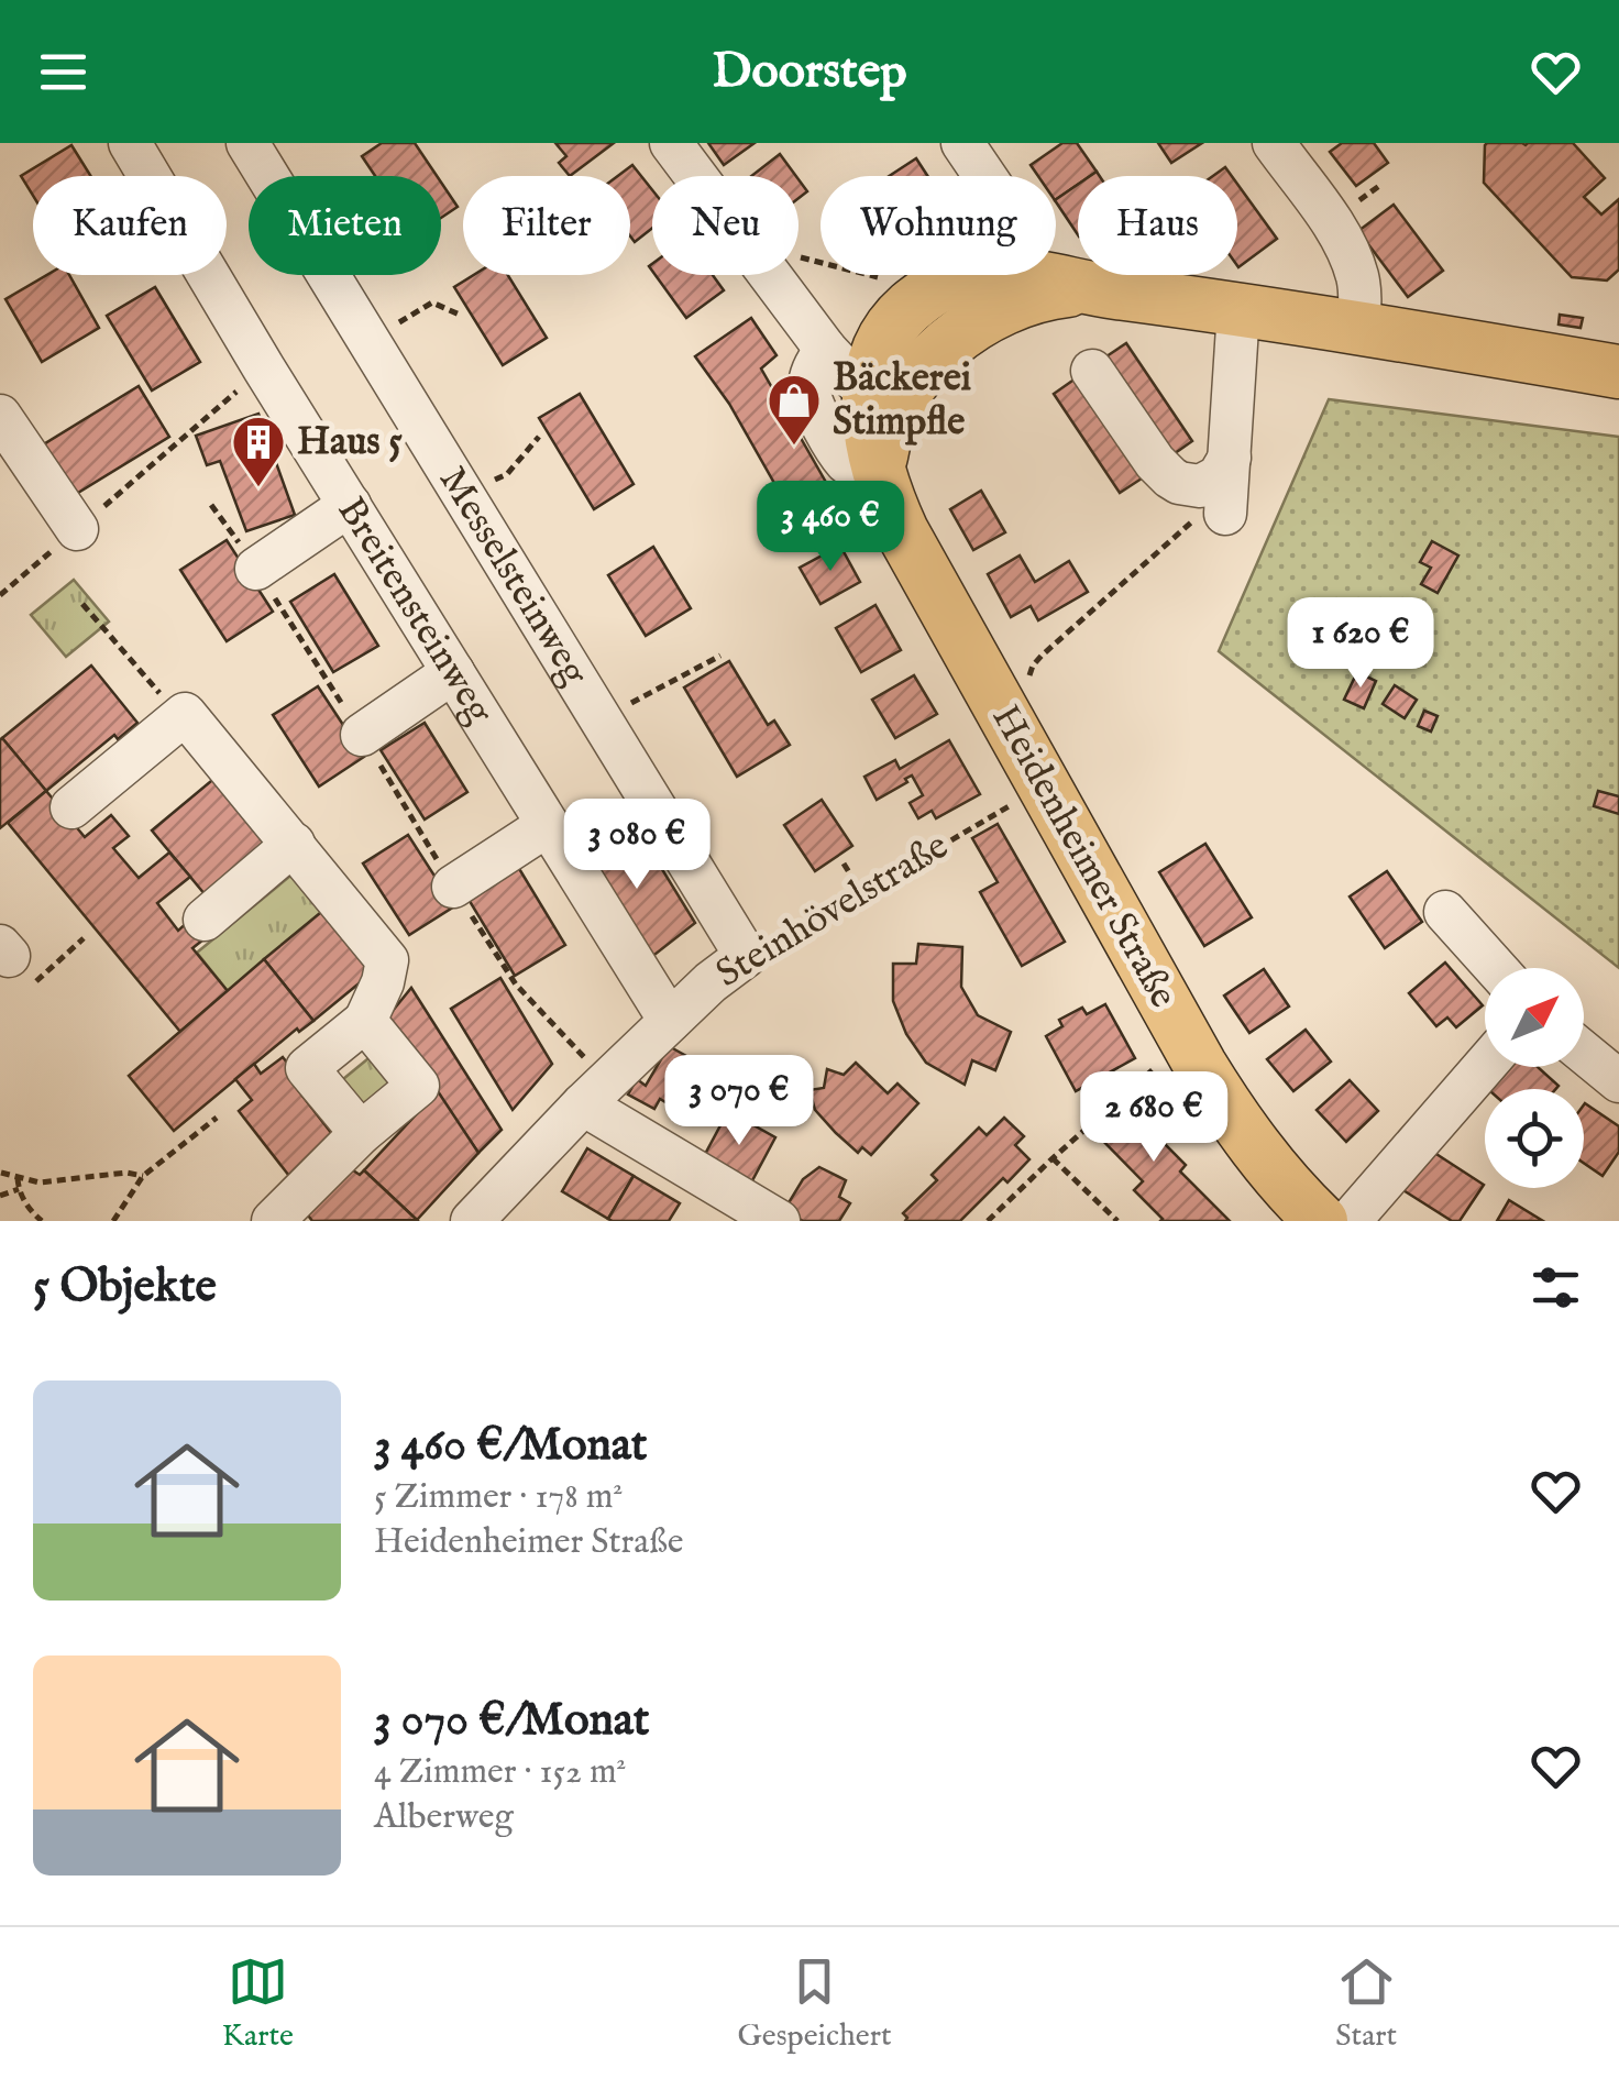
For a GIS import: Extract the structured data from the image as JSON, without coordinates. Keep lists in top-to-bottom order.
{
  "streets": {
    "main road": ["Heidenheimer Straße"],
    "street": ["Messelsteinweg", "Breitensteinweg", "Steinhövelstraße"]
  },
  "crossings": [
    ["Messelsteinweg", "Steinhövelstraße"],
    ["Breitensteinweg", "Steinhövelstraße"]
  ],
  "places": {
    "shop": ["Bäckerei Stimpfle"],
    "building": ["Haus 5"]
  },
  "north": "top right",
  "page": {
    "header": "Doorstep",
    "chip": [
      "Kaufen",
      "Mieten",
      "Filter",
      "Neu",
      "Wohnung",
      "Haus"
    ],
    "price": [
      "3 460 €",
      "1 620 €",
      "3 080 €",
      "3 070 €",
      "2 680 €"
    ],
    "heading": "5 Objekte",
    "list": [
      {
        "name": "3 460 €/Monat",
        "note": "5 Zimmer · 178 m² · Heidenheimer Straße"
      },
      {
        "name": "3 070 €/Monat",
        "note": "4 Zimmer · 152 m² · Alberweg"
      }
    ],
    "tabs": ["Karte", "Gespeichert", "Start"]
  }
}
